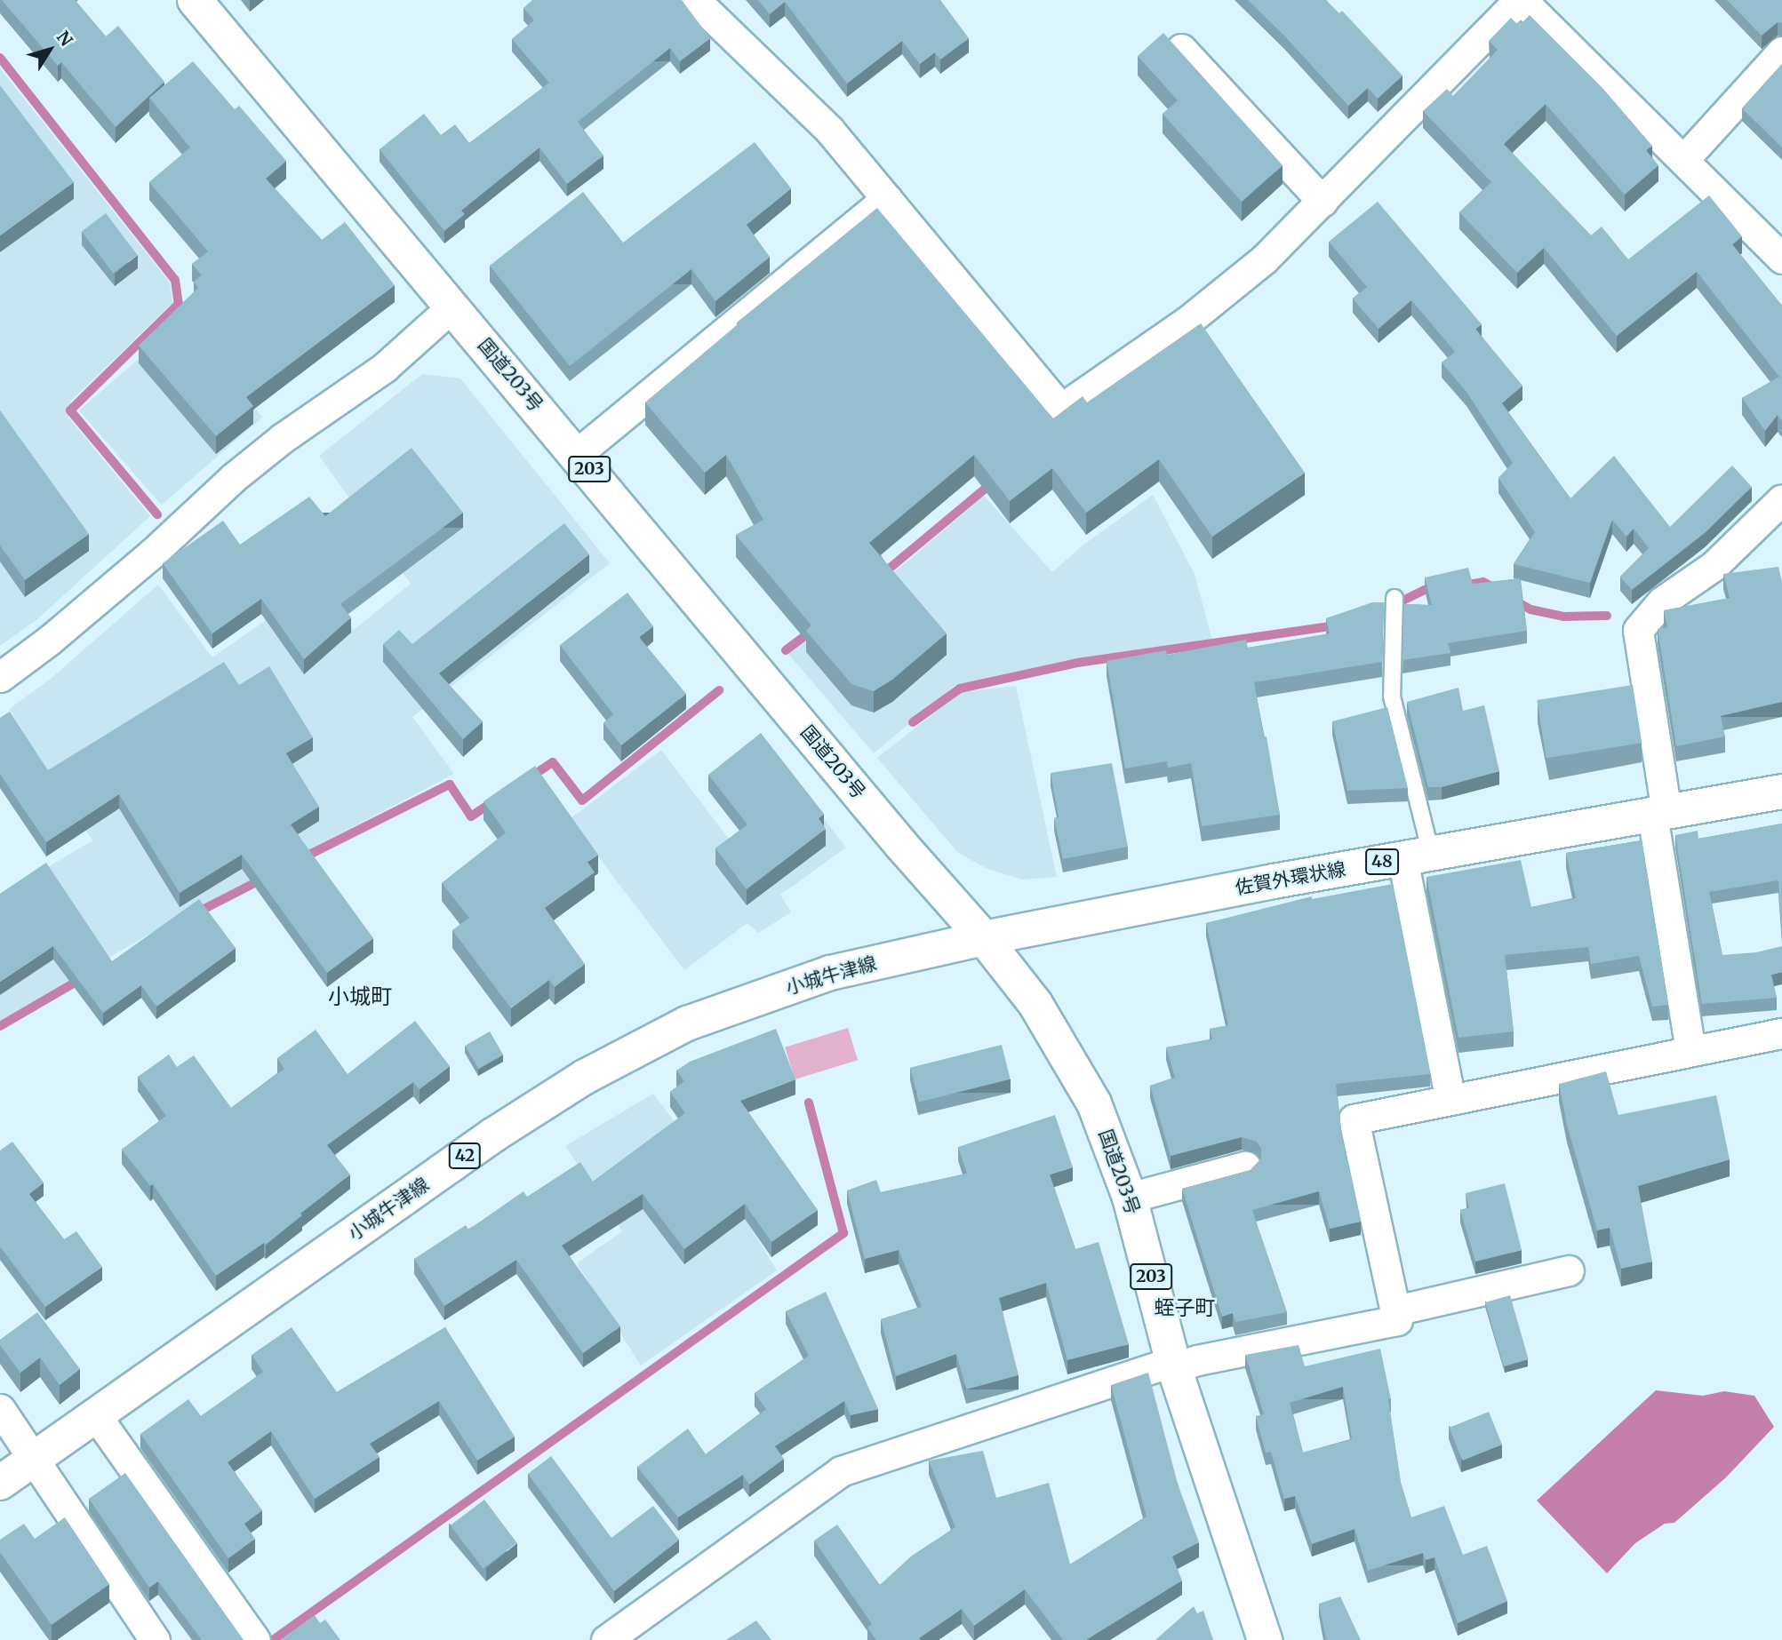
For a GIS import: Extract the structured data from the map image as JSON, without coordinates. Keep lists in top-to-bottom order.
{
  "streets": {
    "main road": [
      "国道203号",
      "203",
      "48",
      "佐賀外環状線",
      "小城牛津線",
      "42"
    ]
  },
  "crossings": [
    ["国道203号", "佐賀外環状線"],
    ["国道203号", "小城牛津線"],
    ["佐賀外環状線", "小城牛津線"]
  ],
  "districts": ["小城町", "蛭子町"],
  "north": "top right"
}
